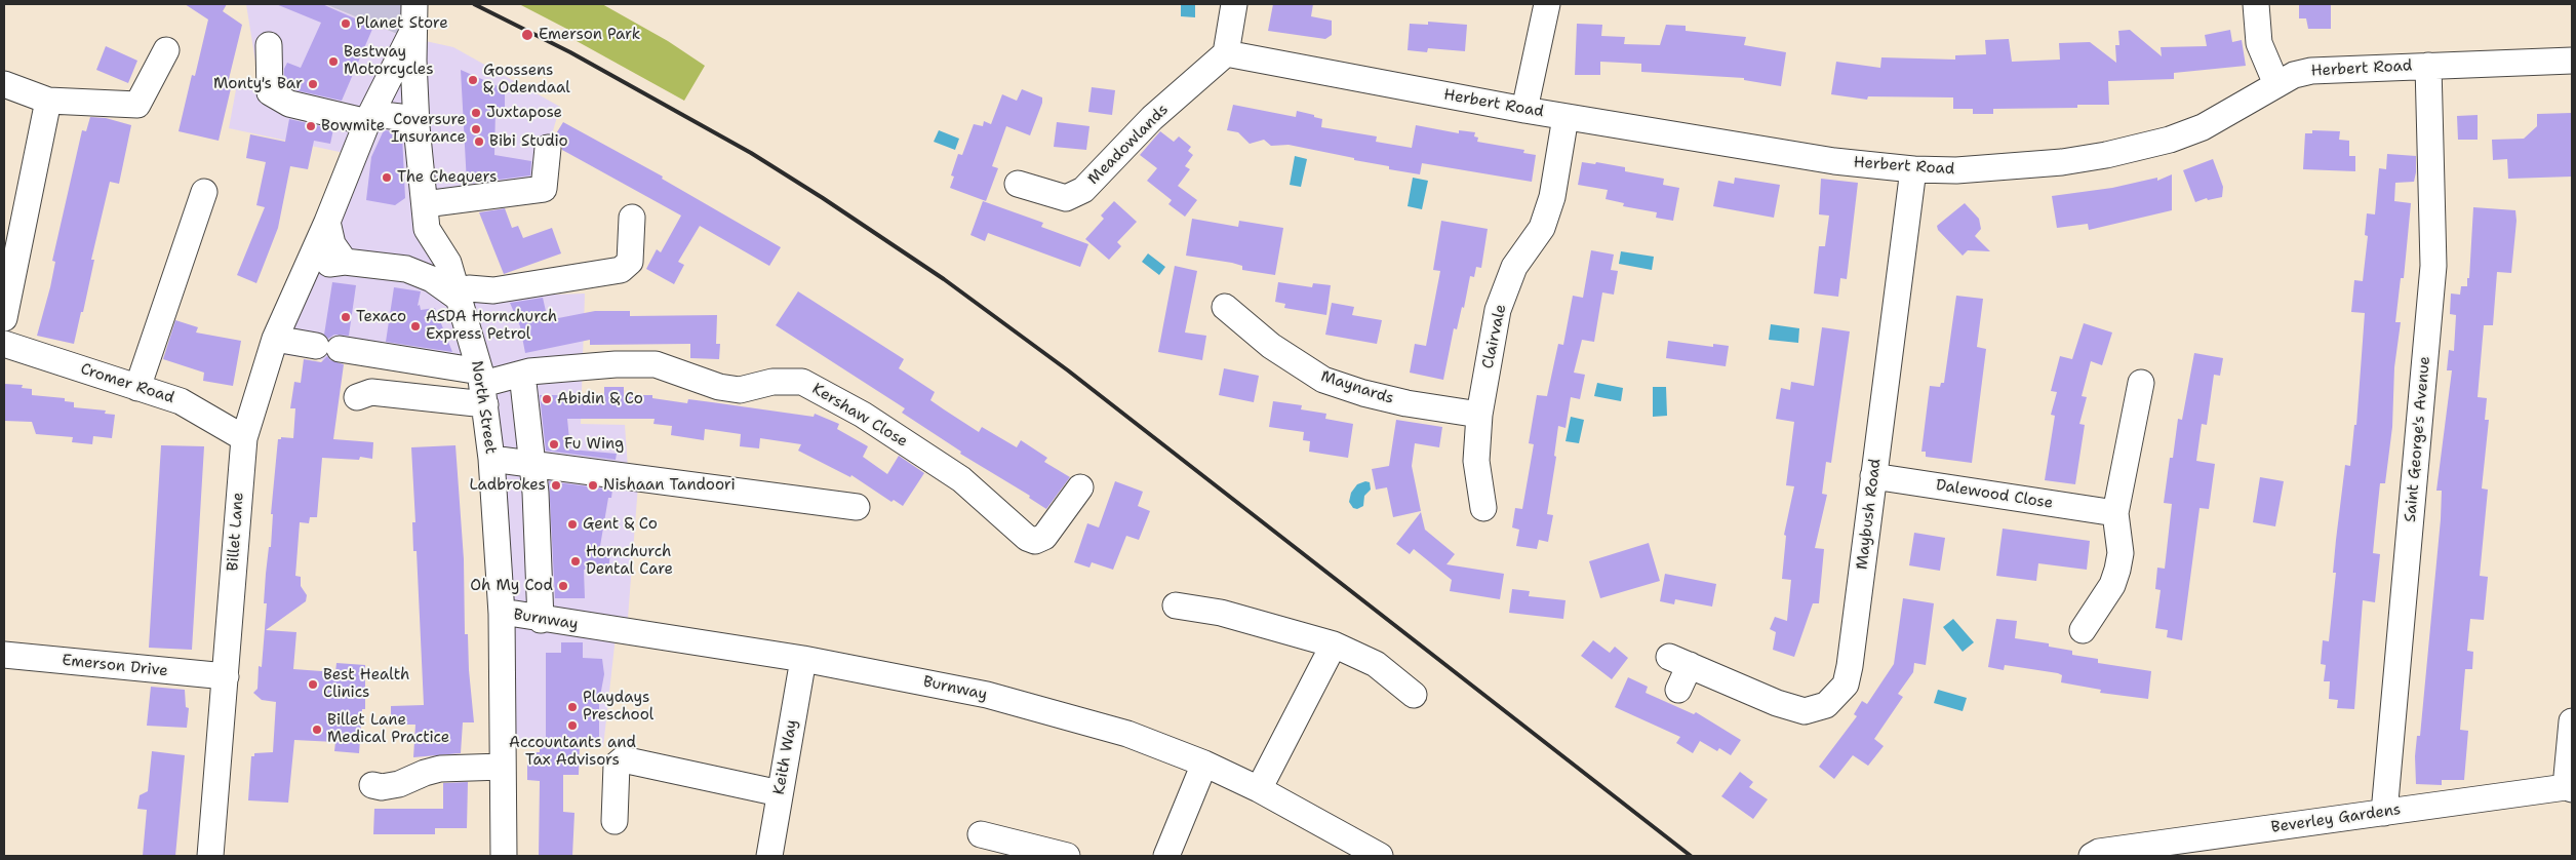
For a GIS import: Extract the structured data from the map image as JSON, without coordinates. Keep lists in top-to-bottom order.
{
  "streets": {
    "street": [
      "Herbert Road",
      "Meadowlands",
      "Clairvale",
      "Cromer Road",
      "Maynards",
      "North Street",
      "Kershaw Close",
      "Saint George's Avenue",
      "Dalewood Close",
      "Maybush Road",
      "Billet Lane",
      "Burnway",
      "Emerson Drive",
      "Keith Way",
      "Beverley Gardens"
    ]
  },
  "crossings": [
    ["Herbert Road", "Meadowlands"],
    ["Herbert Road", "Clairvale"],
    ["Herbert Road", "Saint George's Avenue"],
    ["Herbert Road", "Maybush Road"],
    ["Clairvale", "Maynards"],
    ["Cromer Road", "Billet Lane"],
    ["North Street", "Kershaw Close"],
    ["North Street", "Billet Lane"],
    ["North Street", "Burnway"],
    ["Saint George's Avenue", "Beverley Gardens"],
    ["Dalewood Close", "Maybush Road"],
    ["Billet Lane", "Emerson Drive"],
    ["Burnway", "Keith Way"]
  ],
  "places": [
    "Planet Store",
    "Emerson Park",
    "Bestway Motorcycles",
    "Goossens & Odendaal",
    "Monty's Bar",
    "Juxtapose",
    "Bowmite",
    "Coversure Insurance",
    "Bibi Studio",
    "The Chequers",
    "Texaco",
    "ASDA Hornchurch Express Petrol",
    "Abidin & Co",
    "Fu Wing",
    "Ladbrokes",
    "Nishaan Tandoori",
    "Gent & Co",
    "Hornchurch Dental Care",
    "Oh My Cod",
    "Best Health Clinics",
    "Playdays Preschool",
    "Accountants and Tax Advisors",
    "Billet Lane Medical Practice"
  ]
}
